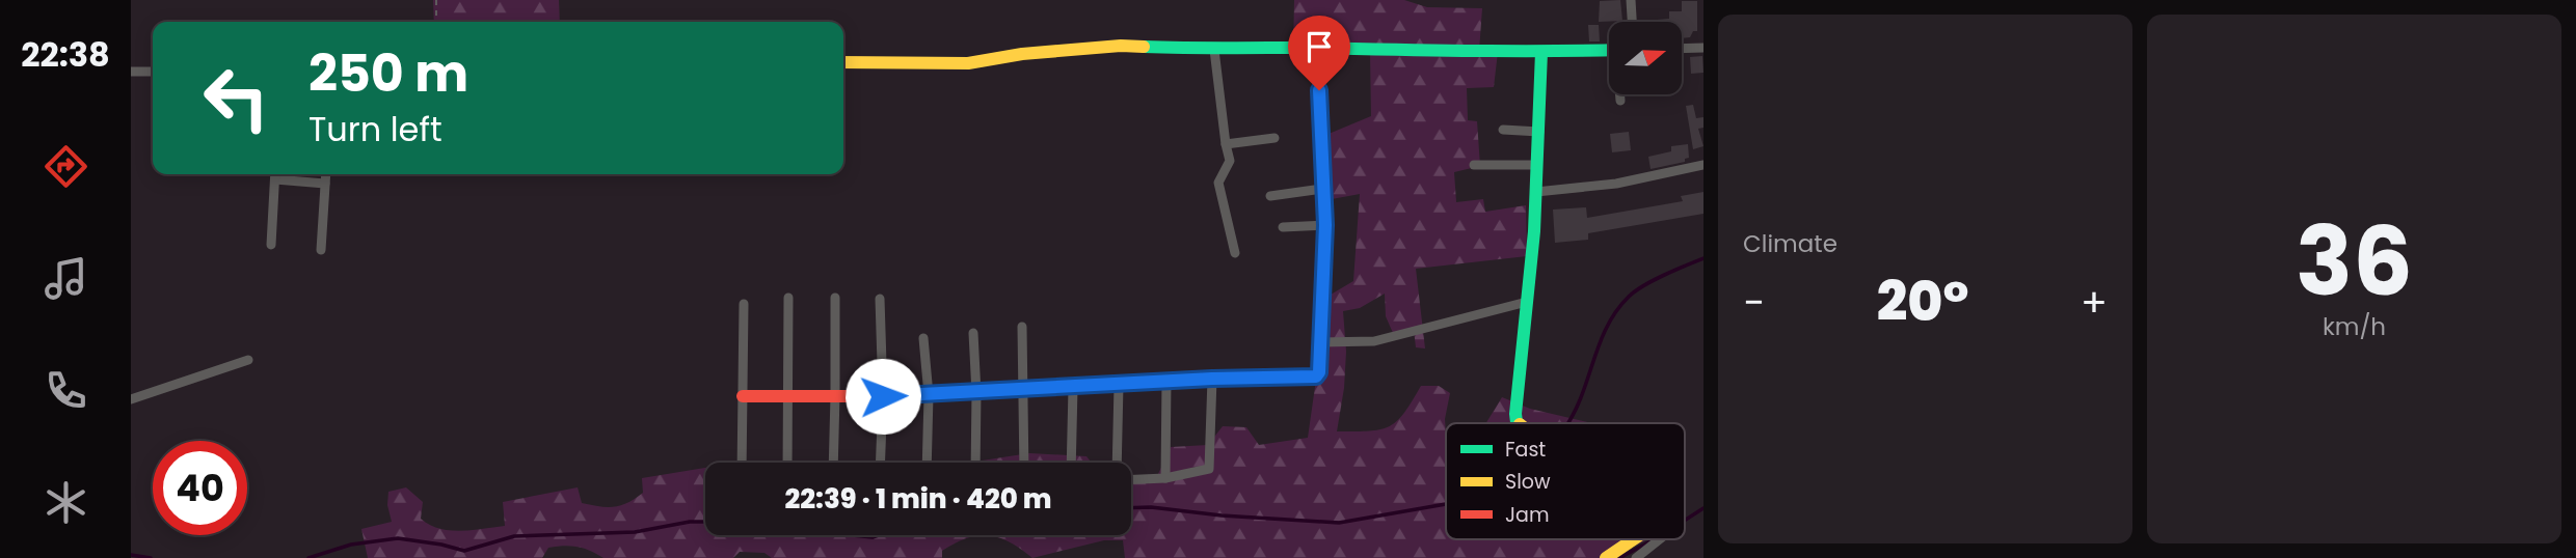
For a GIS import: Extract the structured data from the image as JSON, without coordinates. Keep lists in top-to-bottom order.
{
  "legend": ["Fast", "Slow", "Jam"],
  "north": "right",
  "page": {
    "tabs": "22:38",
    "tile": [
      "Climate",
      ["36", "km/h"]
    ],
    "turn": ["250 m", "Turn left"],
    "heat": ["−", "20°", "+"],
    "limit": "40",
    "trip": "22:39 · 1 min · 420 m"
  }
}
